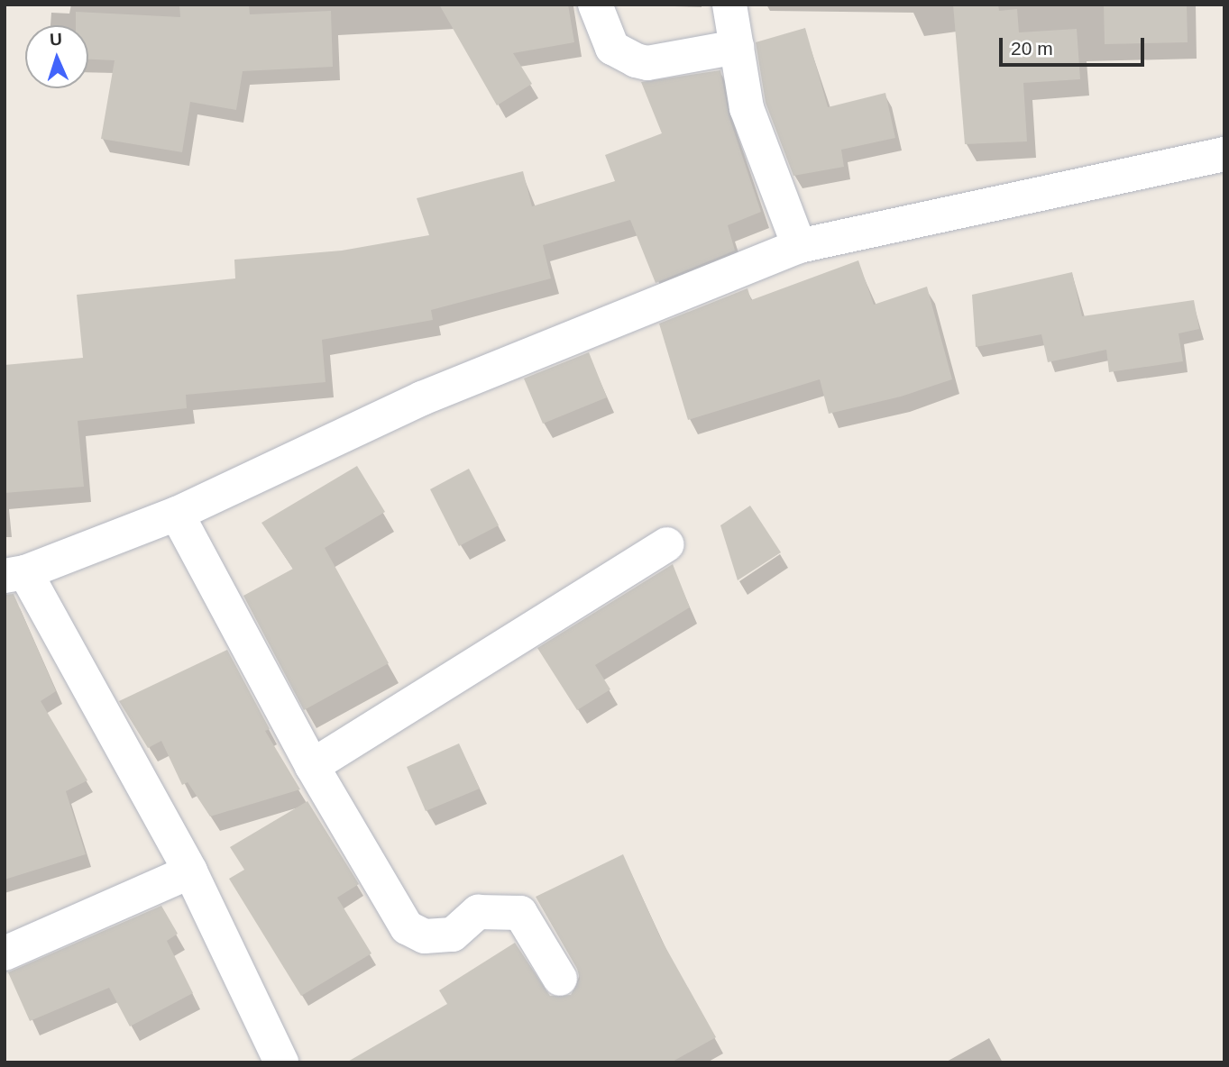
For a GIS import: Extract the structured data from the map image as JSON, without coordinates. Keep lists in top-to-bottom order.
{
  "scale_bar": "20 m",
  "north": "top"
}
